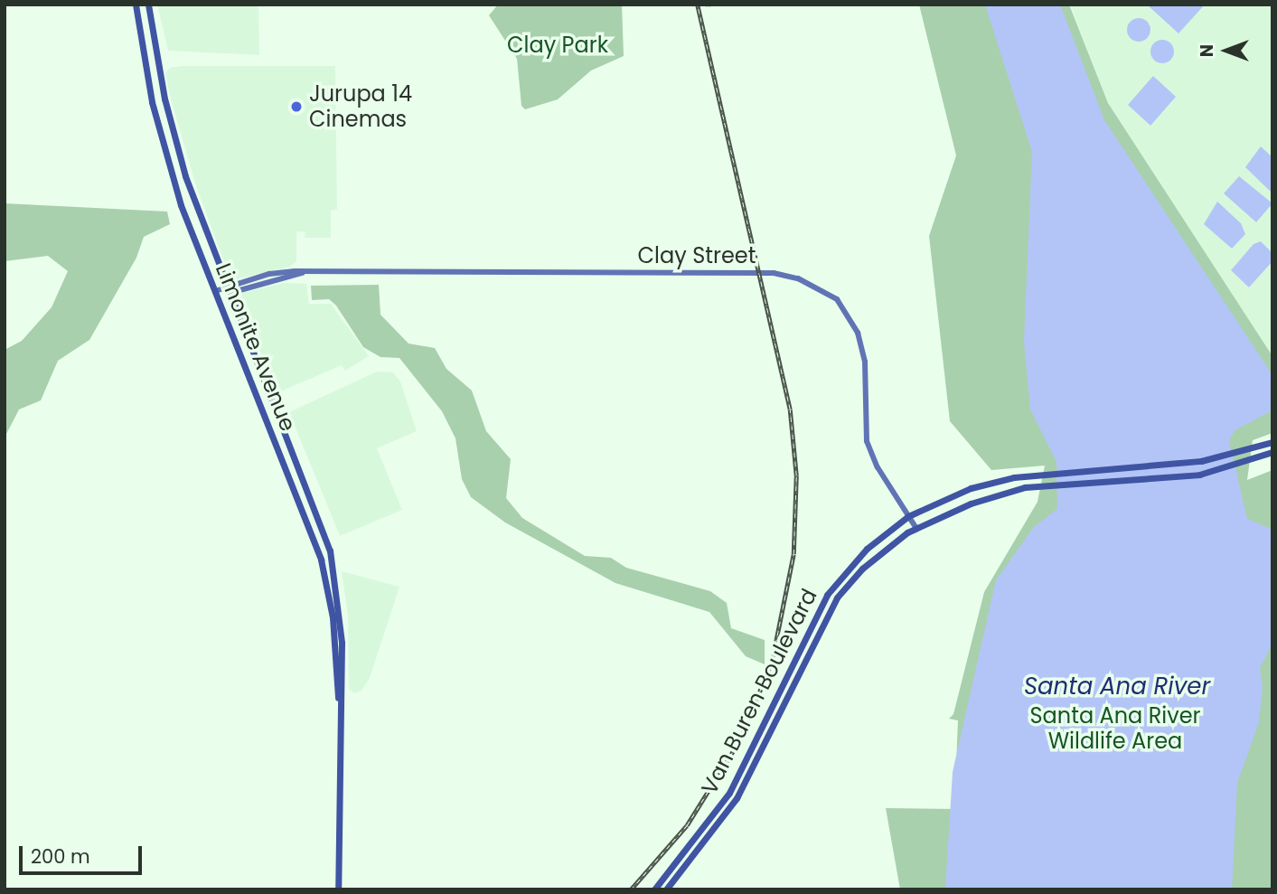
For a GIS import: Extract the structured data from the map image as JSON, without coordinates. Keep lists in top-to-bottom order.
{
  "streets": {
    "main road": ["Clay Street", "Limonite Avenue", "Van Buren Boulevard"]
  },
  "crossings": [
    ["Clay Street", "Limonite Avenue"],
    ["Clay Street", "Van Buren Boulevard"]
  ],
  "water": ["Santa Ana River"],
  "parks": ["Clay Park", "Santa Ana River Wildlife Area"],
  "places": ["Jurupa 14 Cinemas"],
  "scale_bar": "200 m",
  "north": "left"
}
